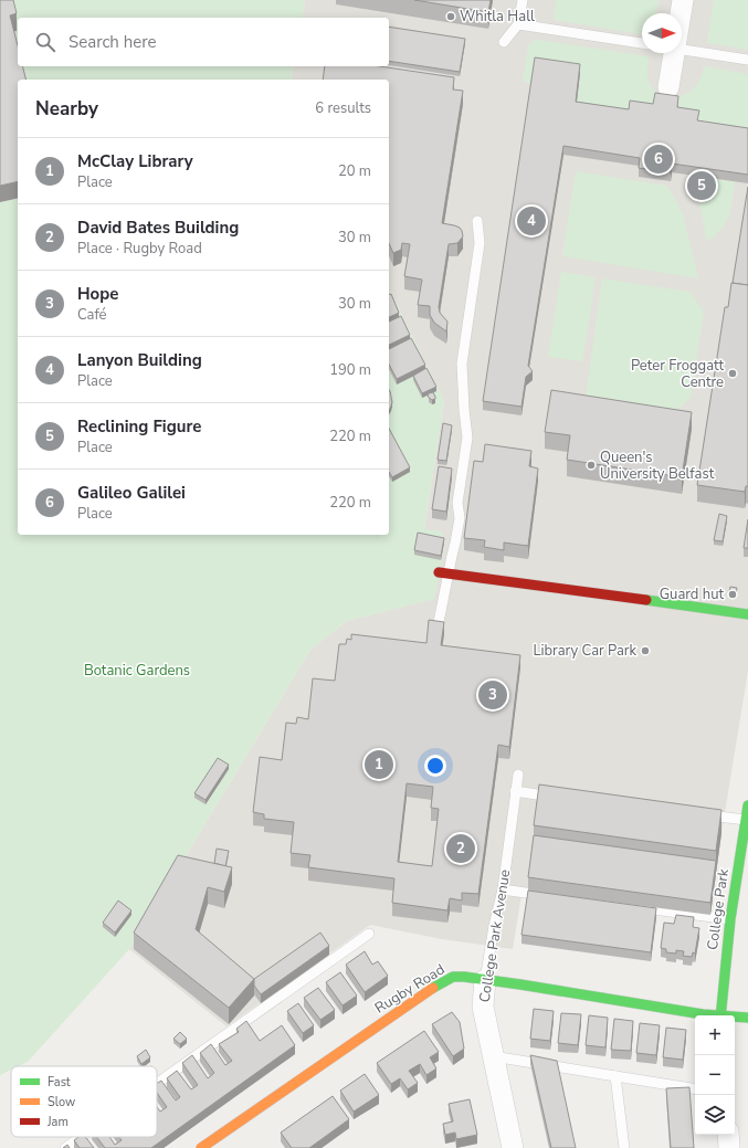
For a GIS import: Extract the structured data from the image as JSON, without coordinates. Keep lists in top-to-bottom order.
{
  "streets": {
    "street": ["College Park", "College Park Avenue", "Rugby Road"]
  },
  "crossings": [
    ["College Park Avenue", "Rugby Road"]
  ],
  "parks": ["Botanic Gardens"],
  "places": [
    "Whitla Hall",
    "Peter Froggatt Centre",
    "Queen's University Belfast",
    "Guard hut",
    "Library Car Park"
  ],
  "legend": ["Fast", "Slow", "Jam"],
  "north": "right",
  "page": {
    "search": "Search here",
    "heading": ["Nearby", "6 results"],
    "list": [
      {
        "mark": "1",
        "name": "McClay Library",
        "note": "Place",
        "value": "20 m"
      },
      {
        "mark": "2",
        "name": "David Bates Building",
        "note": "Place · Rugby Road",
        "value": "30 m"
      },
      {
        "mark": "3",
        "name": "Hope",
        "note": "Café",
        "value": "30 m"
      },
      {
        "mark": "4",
        "name": "Lanyon Building",
        "note": "Place",
        "value": "190 m"
      },
      {
        "mark": "5",
        "name": "Reclining Figure",
        "note": "Place",
        "value": "220 m"
      },
      {
        "mark": "6",
        "name": "Galileo Galilei",
        "note": "Place",
        "value": "220 m"
      }
    ],
    "pins": [
      "6",
      "5",
      "4",
      "3",
      "1",
      "2"
    ],
    "map_buttons": ["+", "−"]
  }
}
